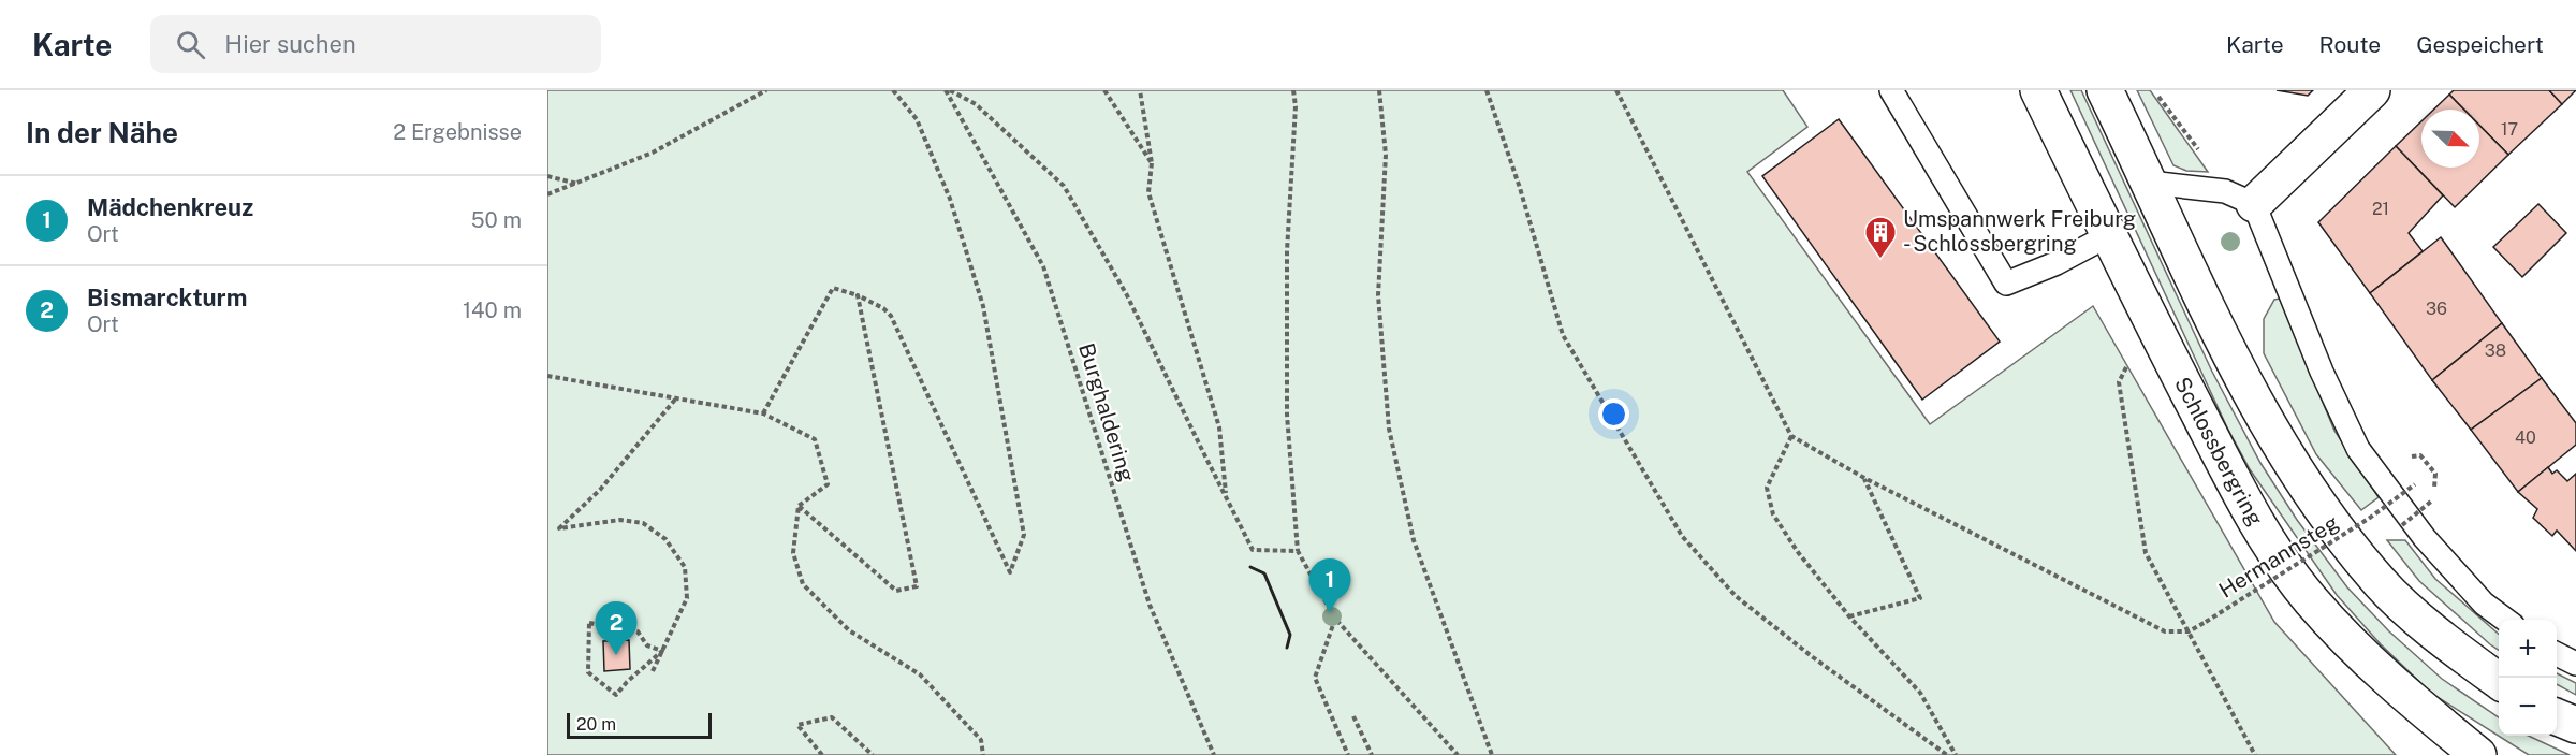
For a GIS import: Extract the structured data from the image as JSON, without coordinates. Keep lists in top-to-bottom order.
{
  "streets": {
    "main road": ["Schlossbergring"],
    "path": ["Burghaldering", "Hermannsteg"]
  },
  "places": {
    "building": ["Umspannwerk Freiburg - Schlossbergring"]
  },
  "house_numbers": [
    "17",
    "21",
    "36",
    "38",
    "40"
  ],
  "scale_bar": "20 m",
  "north": "bottom right",
  "page": {
    "header": "Karte",
    "search": "Hier suchen",
    "nav": ["Karte", "Route", "Gespeichert"],
    "heading": ["In der Nähe", "2 Ergebnisse"],
    "list": [
      {
        "mark": "1",
        "name": "Mädchenkreuz",
        "note": "Ort",
        "value": "50 m"
      },
      {
        "mark": "2",
        "name": "Bismarckturm",
        "note": "Ort",
        "value": "140 m"
      }
    ],
    "pins": ["1", "2"],
    "map_buttons": ["+", "−"],
    "scale": "20 m"
  }
}
